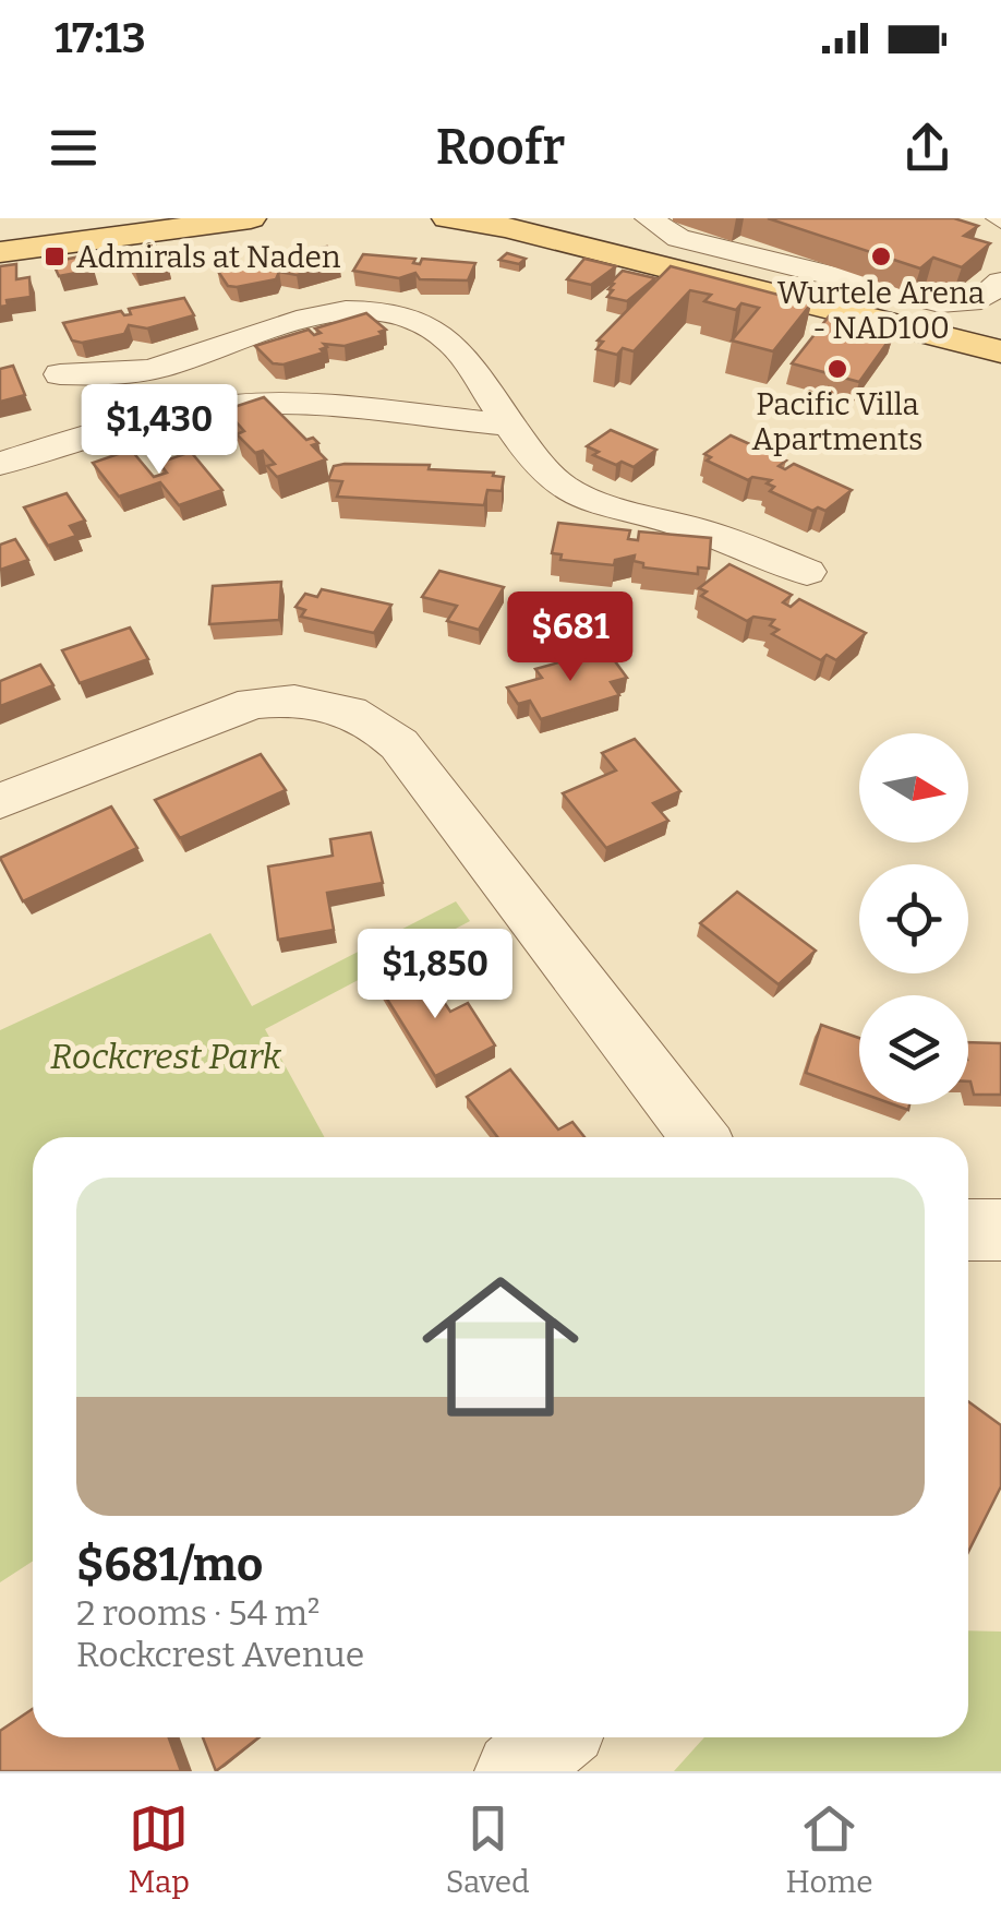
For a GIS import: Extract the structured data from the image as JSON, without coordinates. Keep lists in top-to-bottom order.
{
  "parks": ["Rockcrest Park"],
  "places": {
    "transit": ["Admirals at Naden"],
    "other": ["Wurtele Arena - NAD100", "Pacific Villa Apartments"]
  },
  "north": "right",
  "page": {
    "status": "17:13",
    "header": "Roofr",
    "price": ["$1,430", "$681", "$1,850"],
    "list": [
      {
        "name": "$681/mo",
        "note": "2 rooms · 54 m² · Rockcrest Avenue"
      }
    ],
    "tabs": ["Map", "Saved", "Home"]
  }
}
